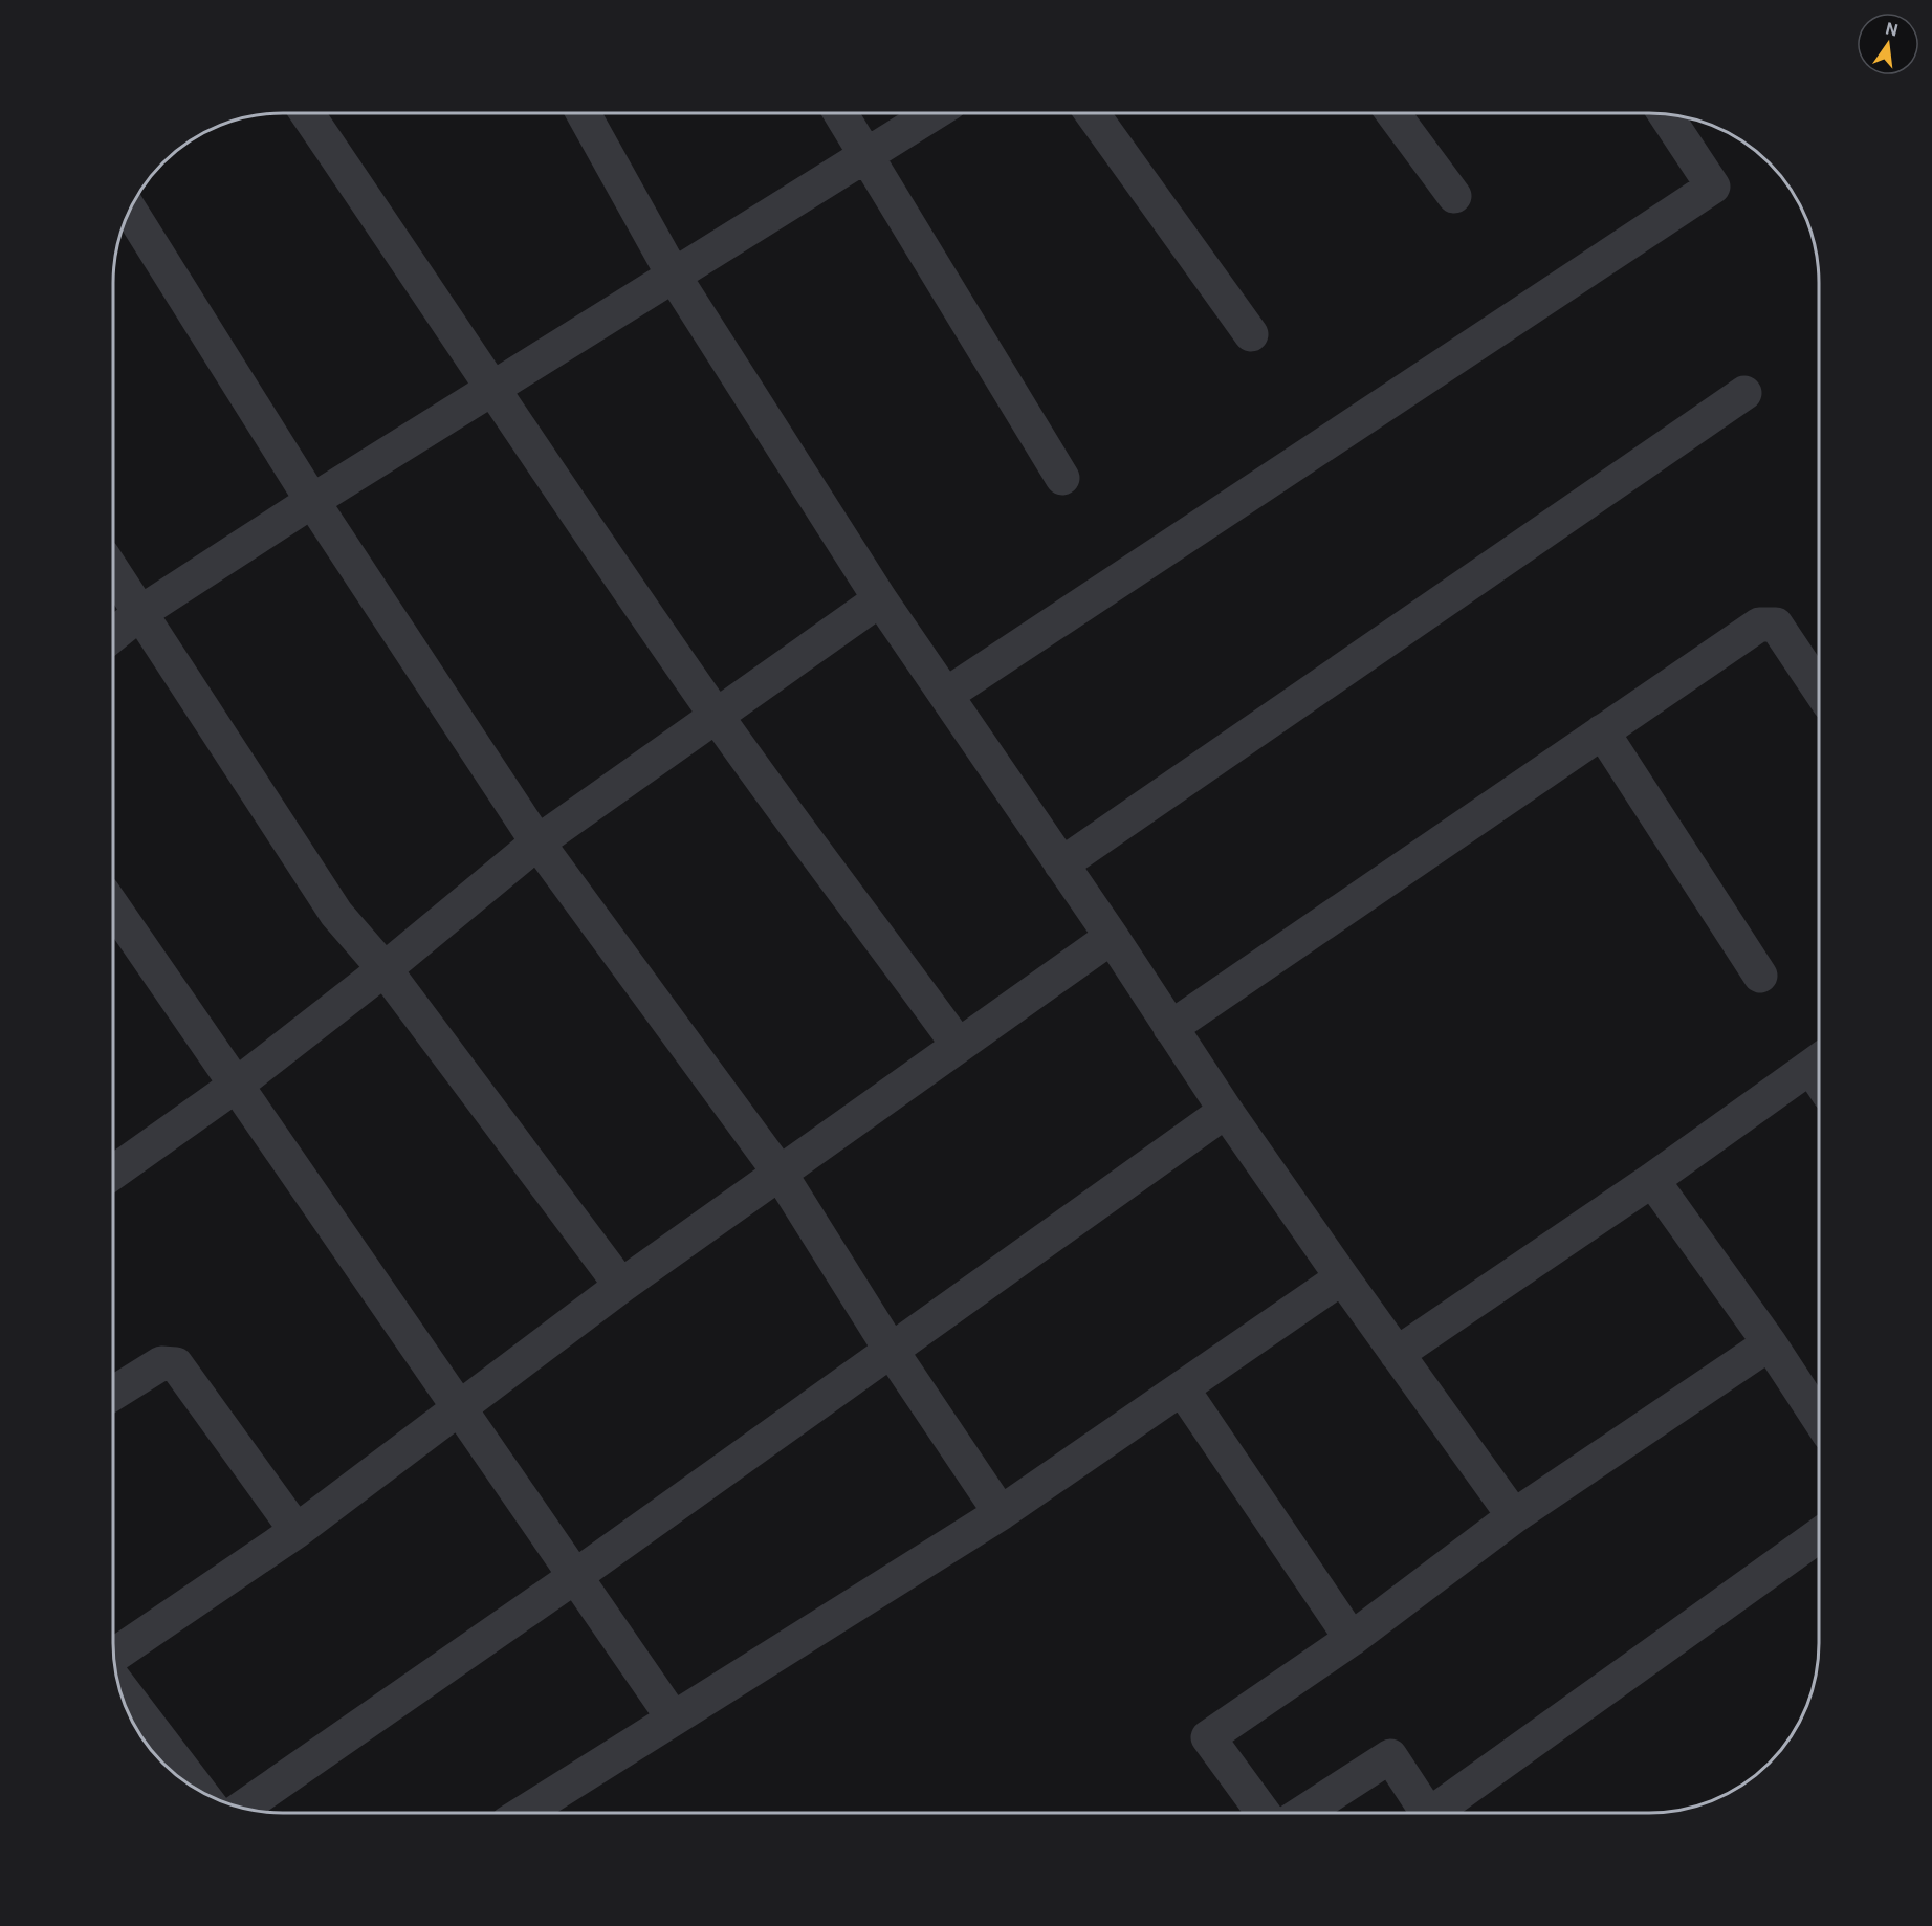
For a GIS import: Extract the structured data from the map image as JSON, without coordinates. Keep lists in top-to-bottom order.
{
  "north": "top"
}
